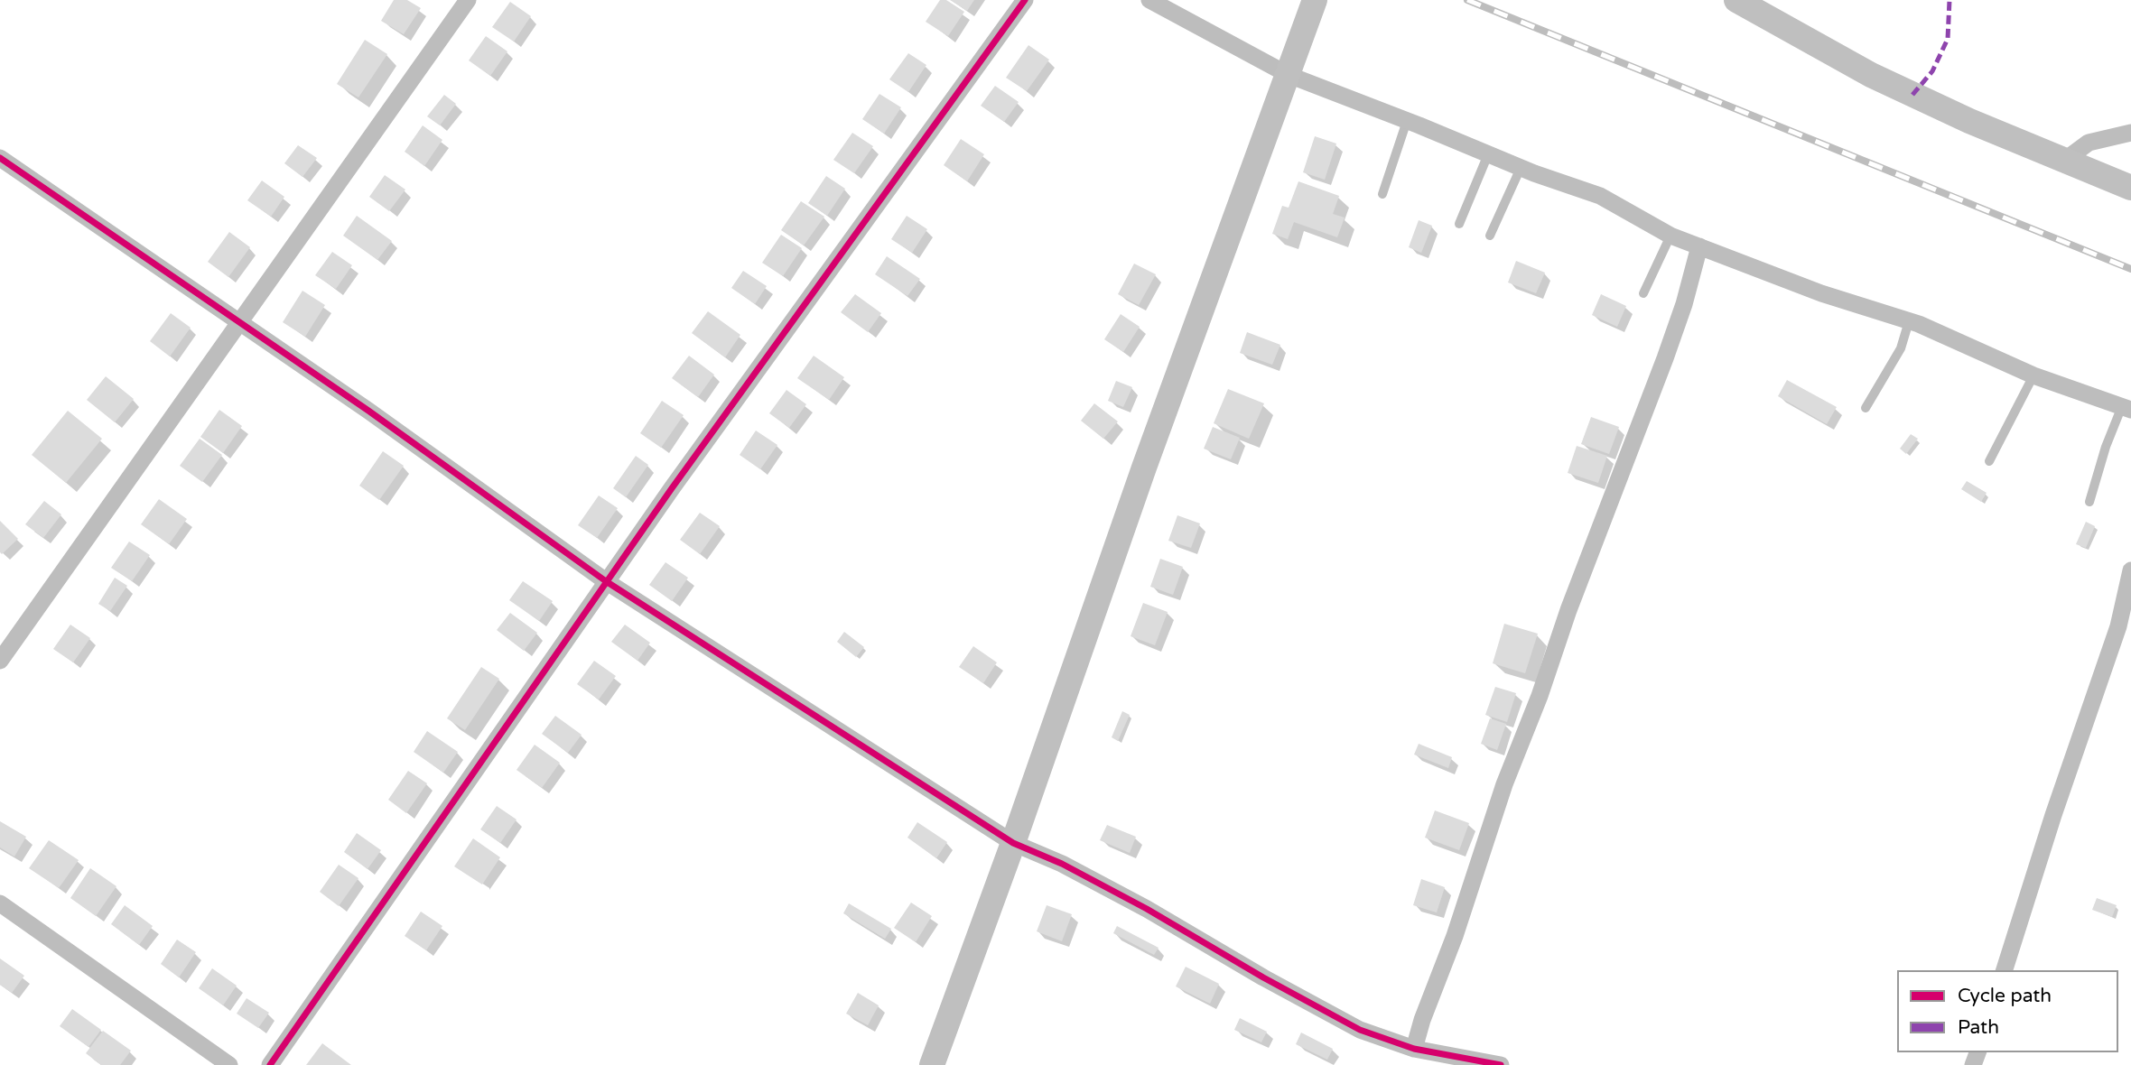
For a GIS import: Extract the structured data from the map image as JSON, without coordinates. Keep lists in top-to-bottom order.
{
  "legend": ["Cycle path", "Path"]
}
